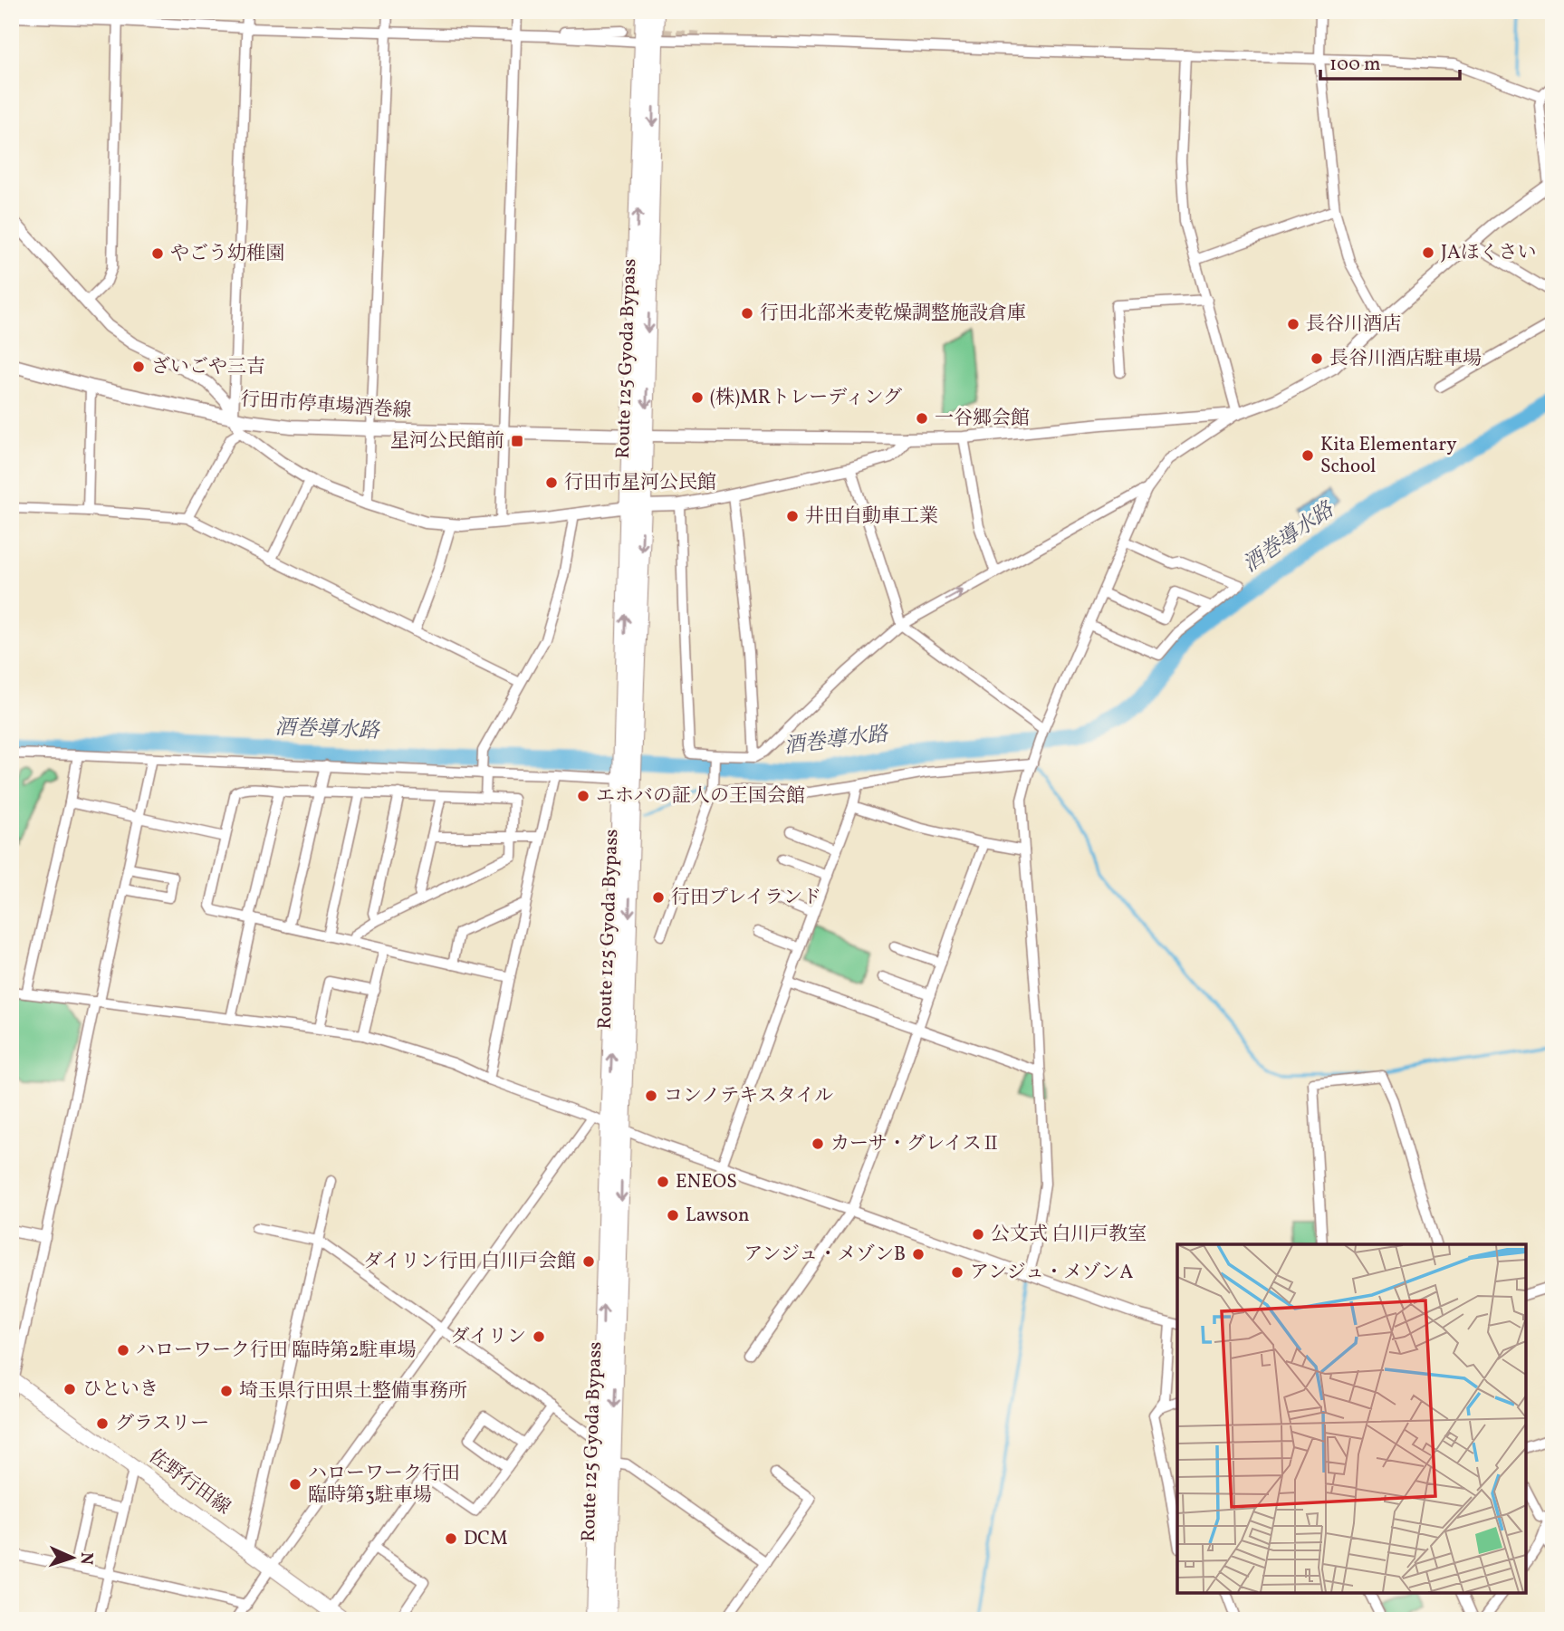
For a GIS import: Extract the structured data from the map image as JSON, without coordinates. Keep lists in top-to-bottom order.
{
  "streets": {
    "highway": ["Route 125 Gyoda Bypass"],
    "main road": ["行田市停車場酒巻線", "佐野行田線"]
  },
  "crossings": [
    ["Route 125 Gyoda Bypass", "行田市停車場酒巻線"]
  ],
  "water": ["酒巻導水路"],
  "places": {
    "other": [
      "JAほくさい",
      "やごう幼稚園",
      "行田北部米麦乾燥調整施設倉庫",
      "長谷川酒店",
      "長谷川酒店駐車場",
      "ざいごや三吉",
      "(株)MRトレーディング",
      "一谷郷会館",
      "Kita Elementary School",
      "行田市星河公民館",
      "井田自動車工業",
      "エホバの証人の王国会館",
      "行田プレイランド",
      "コンノテキスタイル",
      "カーサ・グレイスⅡ",
      "ENEOS",
      "Lawson",
      "公文式 白川戸教室",
      "アンジュ・メゾンB",
      "ダイリン行田 白川戸会館",
      "アンジュ・メゾンA",
      "ダイリン",
      "ハローワーク行田 臨時第2駐車場",
      "ひといき",
      "埼玉県行田県土整備事務所",
      "グラスリー",
      "ハローワーク行田 臨時第3駐車場",
      "DCM"
    ],
    "transit": ["星河公民館前"]
  },
  "scale_bar": "100 m",
  "north": "right"
}
